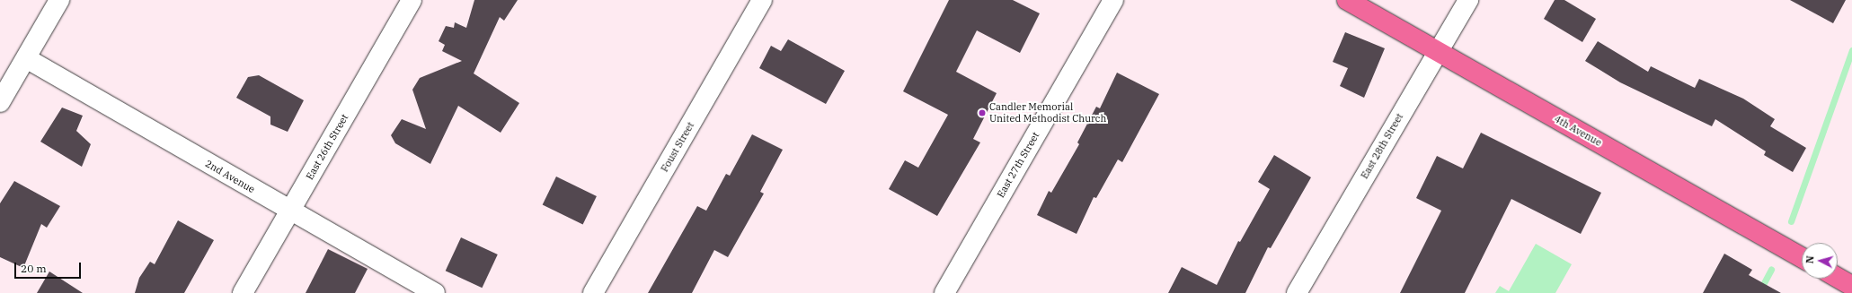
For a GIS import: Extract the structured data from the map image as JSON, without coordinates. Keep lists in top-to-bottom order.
{
  "streets": {
    "main road": ["4th Avenue"],
    "street": [
      "East 28th Street",
      "East 26th Street",
      "Foust Street",
      "East 27th Street",
      "2nd Avenue"
    ]
  },
  "crossings": [
    ["4th Avenue", "East 28th Street"],
    ["East 26th Street", "2nd Avenue"]
  ],
  "places": ["Candler Memorial United Methodist Church"],
  "scale_bar": "20 m",
  "north": "left"
}
